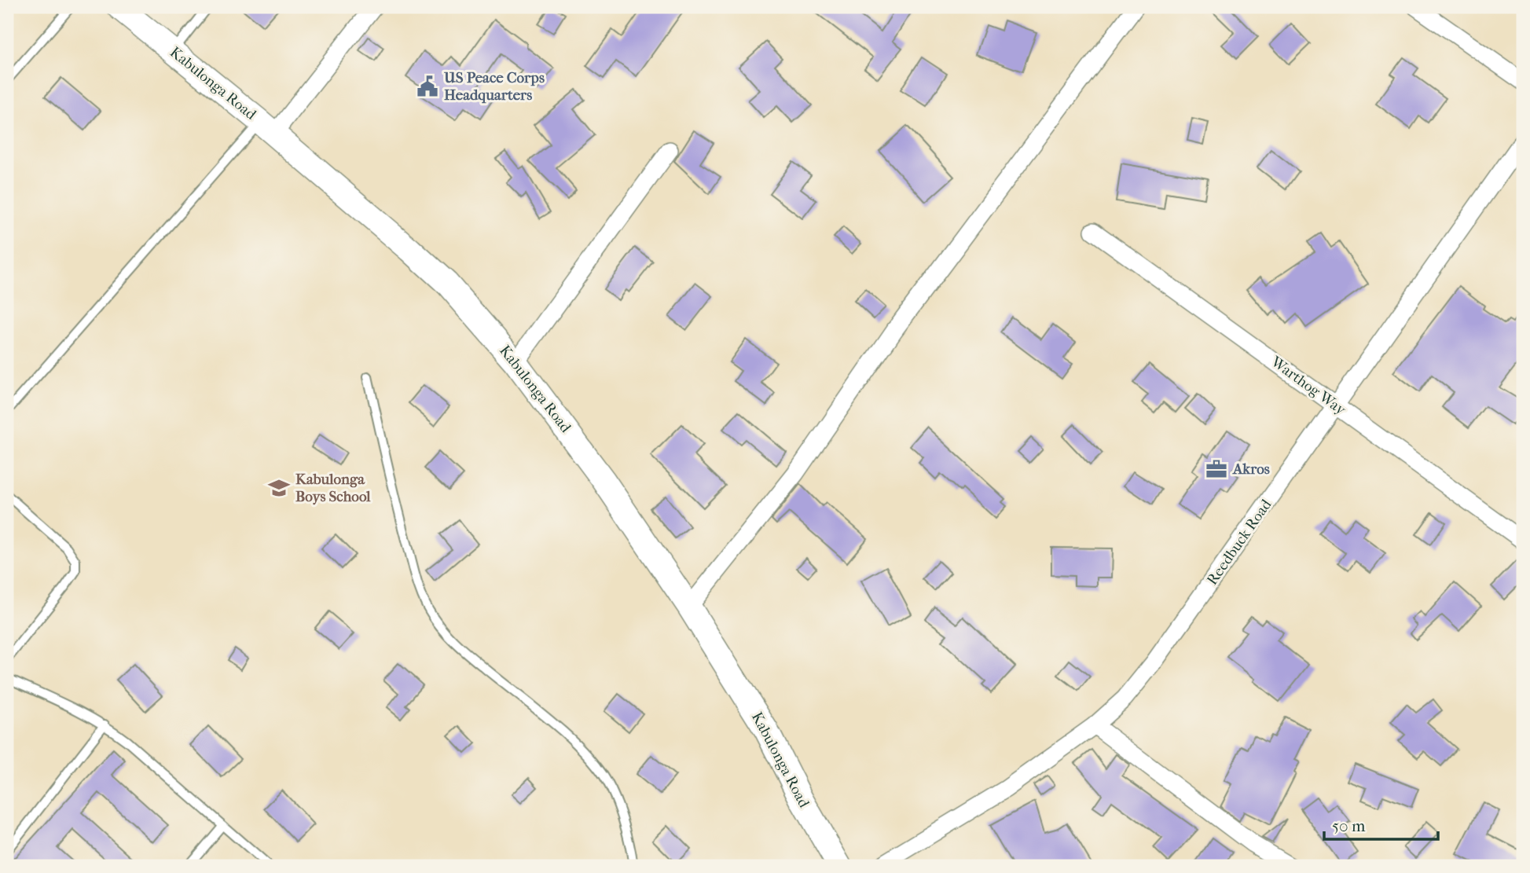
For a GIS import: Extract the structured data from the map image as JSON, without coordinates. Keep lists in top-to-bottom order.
{
  "streets": {
    "main road": ["Kabulonga Road"],
    "street": ["Warthog Way", "Reedbuck Road"]
  },
  "crossings": [
    ["Warthog Way", "Reedbuck Road"]
  ],
  "places": {
    "public building": ["US Peace Corps Headquarters"],
    "office": ["Akros"],
    "school or university": ["Kabulonga Boys School"]
  },
  "scale_bar": "50 m"
}
